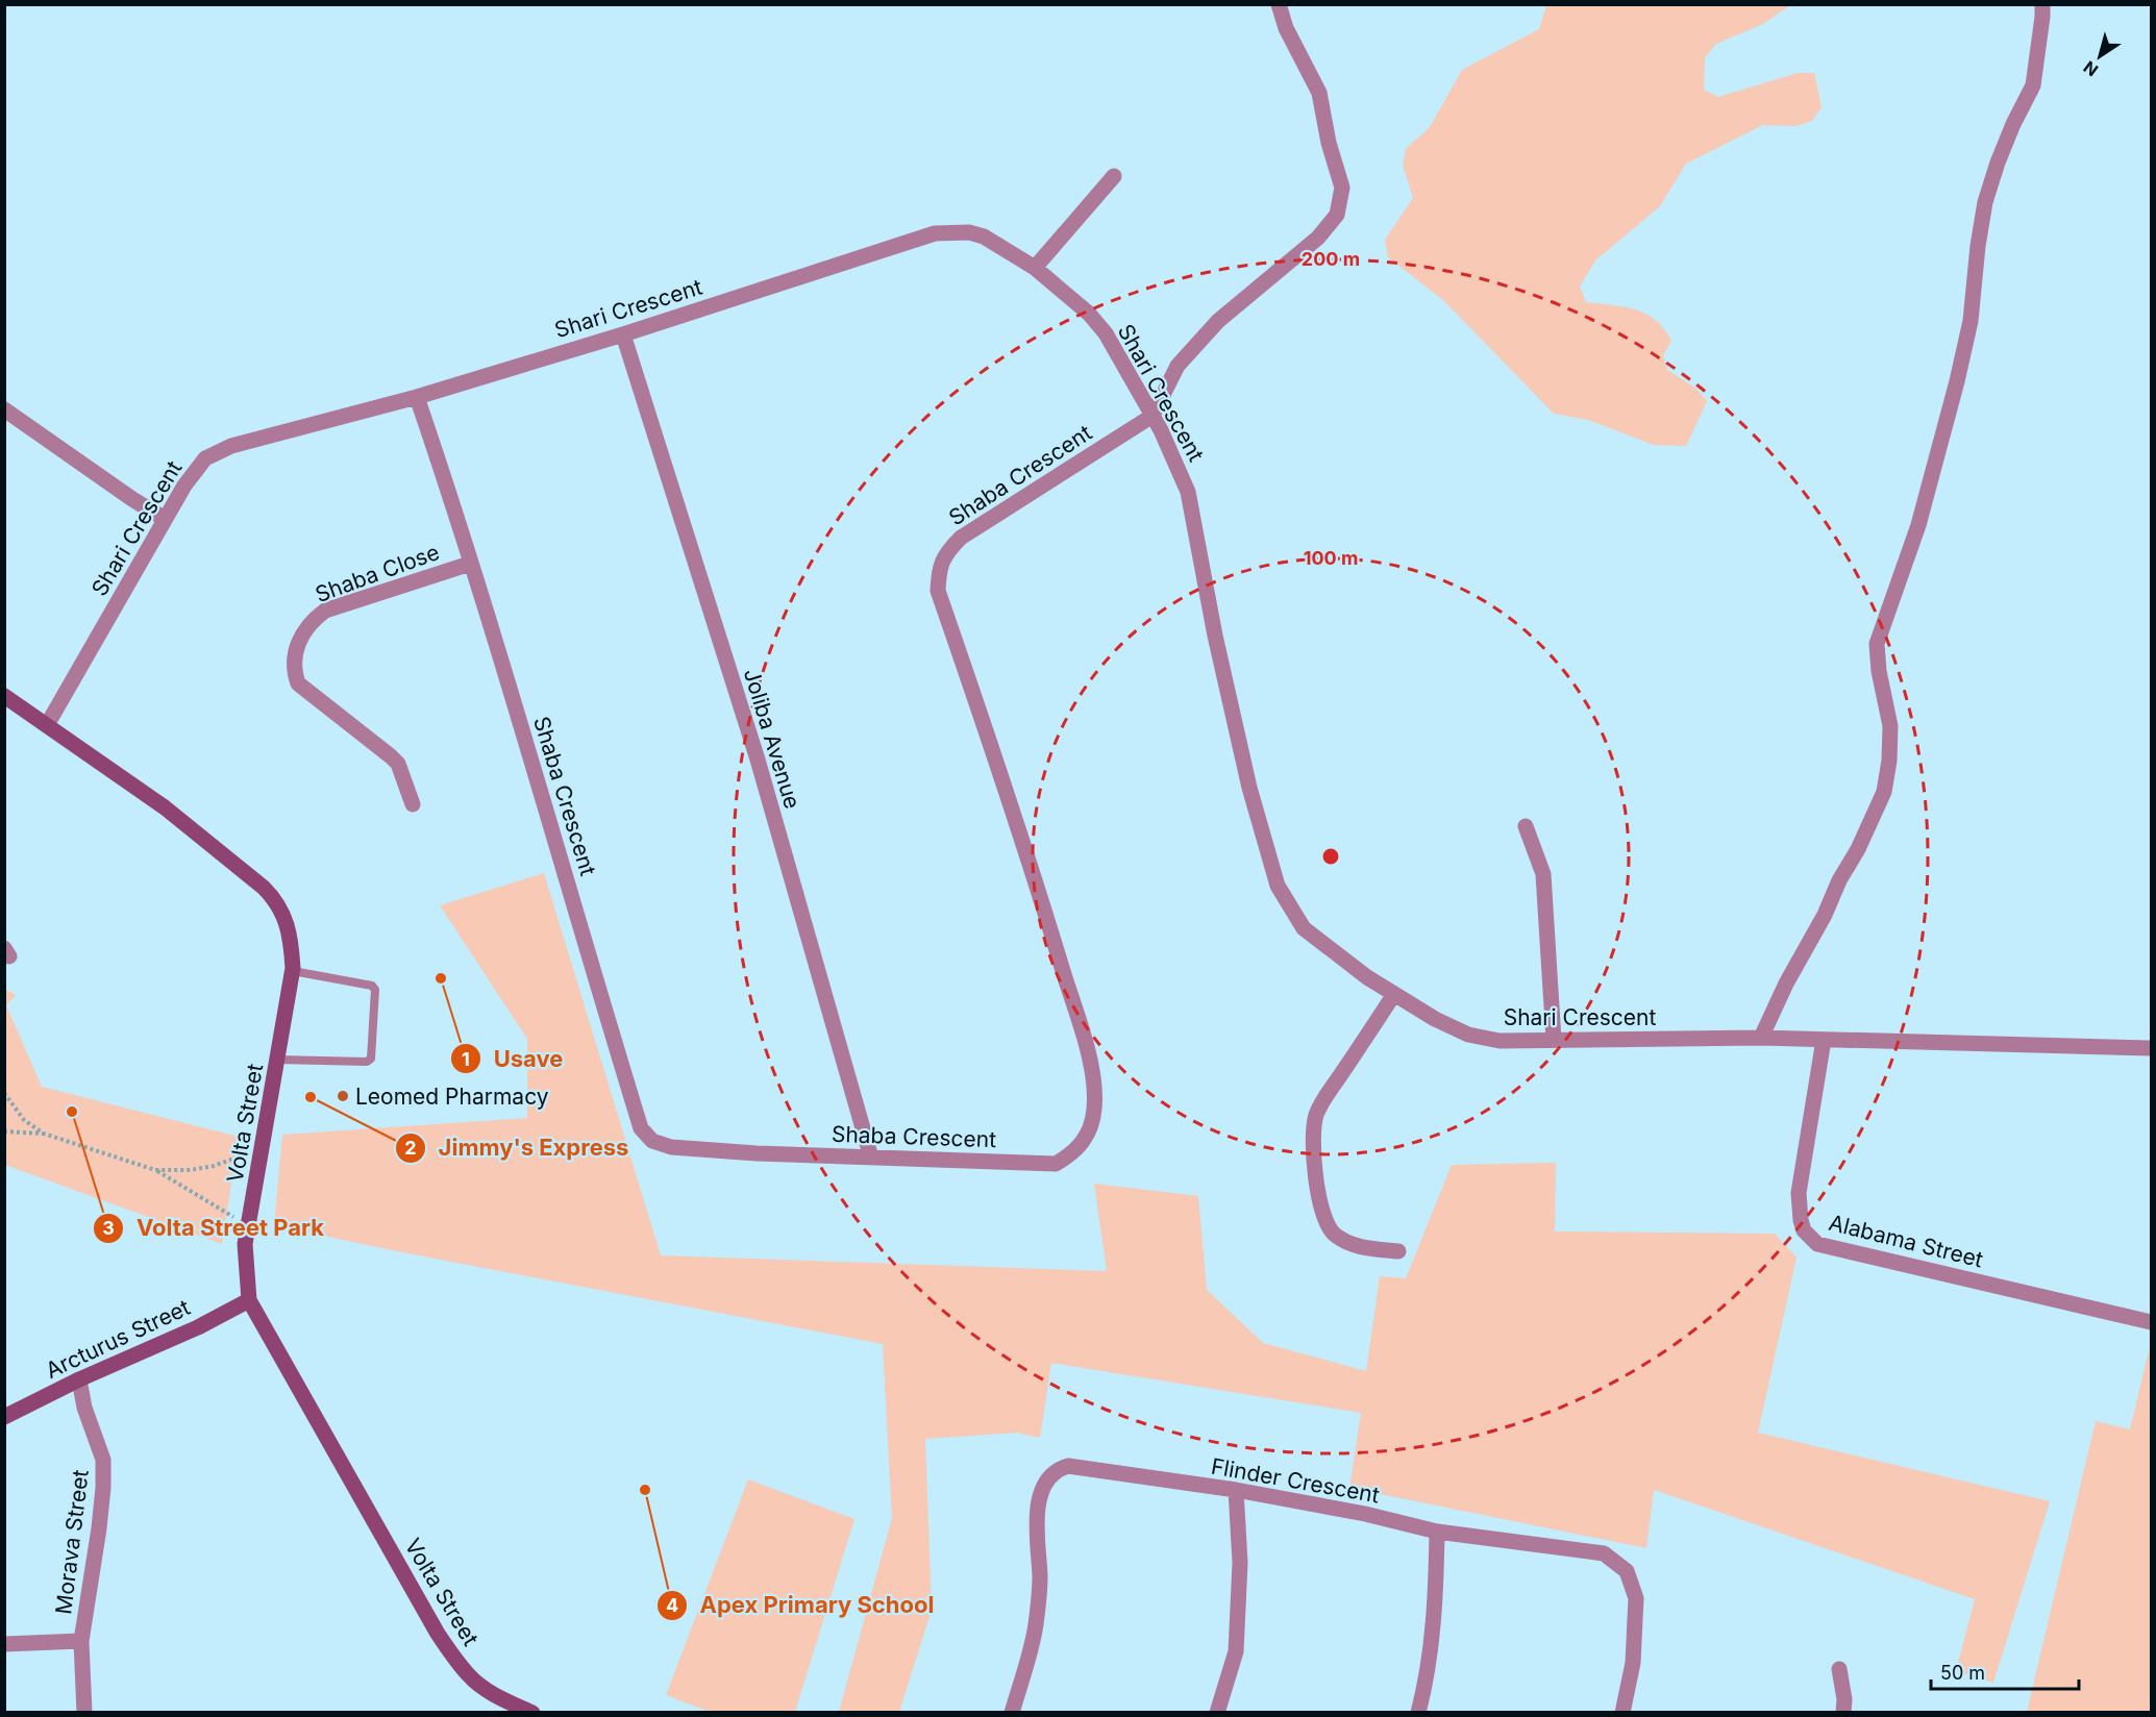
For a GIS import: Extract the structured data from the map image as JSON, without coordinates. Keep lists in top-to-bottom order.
{
  "streets": {
    "street": [
      "Shari Crescent",
      "Shaba Crescent",
      "Shaba Close",
      "Joliba Avenue",
      "Volta Street",
      "Alabama Street",
      "Arcturus Street",
      "Flinder Crescent",
      "Morava Street"
    ]
  },
  "crossings": [
    ["Shari Crescent", "Shaba Crescent"],
    ["Shari Crescent", "Joliba Avenue"],
    ["Shari Crescent", "Volta Street"],
    ["Shari Crescent", "Alabama Street"],
    ["Shaba Crescent", "Shaba Close"],
    ["Shaba Crescent", "Joliba Avenue"],
    ["Volta Street", "Arcturus Street"],
    ["Arcturus Street", "Morava Street"]
  ],
  "places": [
    "Usave",
    "Leomed Pharmacy",
    "Jimmy's Express",
    "Volta Street Park",
    "Apex Primary School"
  ],
  "scale_bar": "50 m",
  "north": "bottom left",
  "rings": ["200 m", "100 m"]
}
